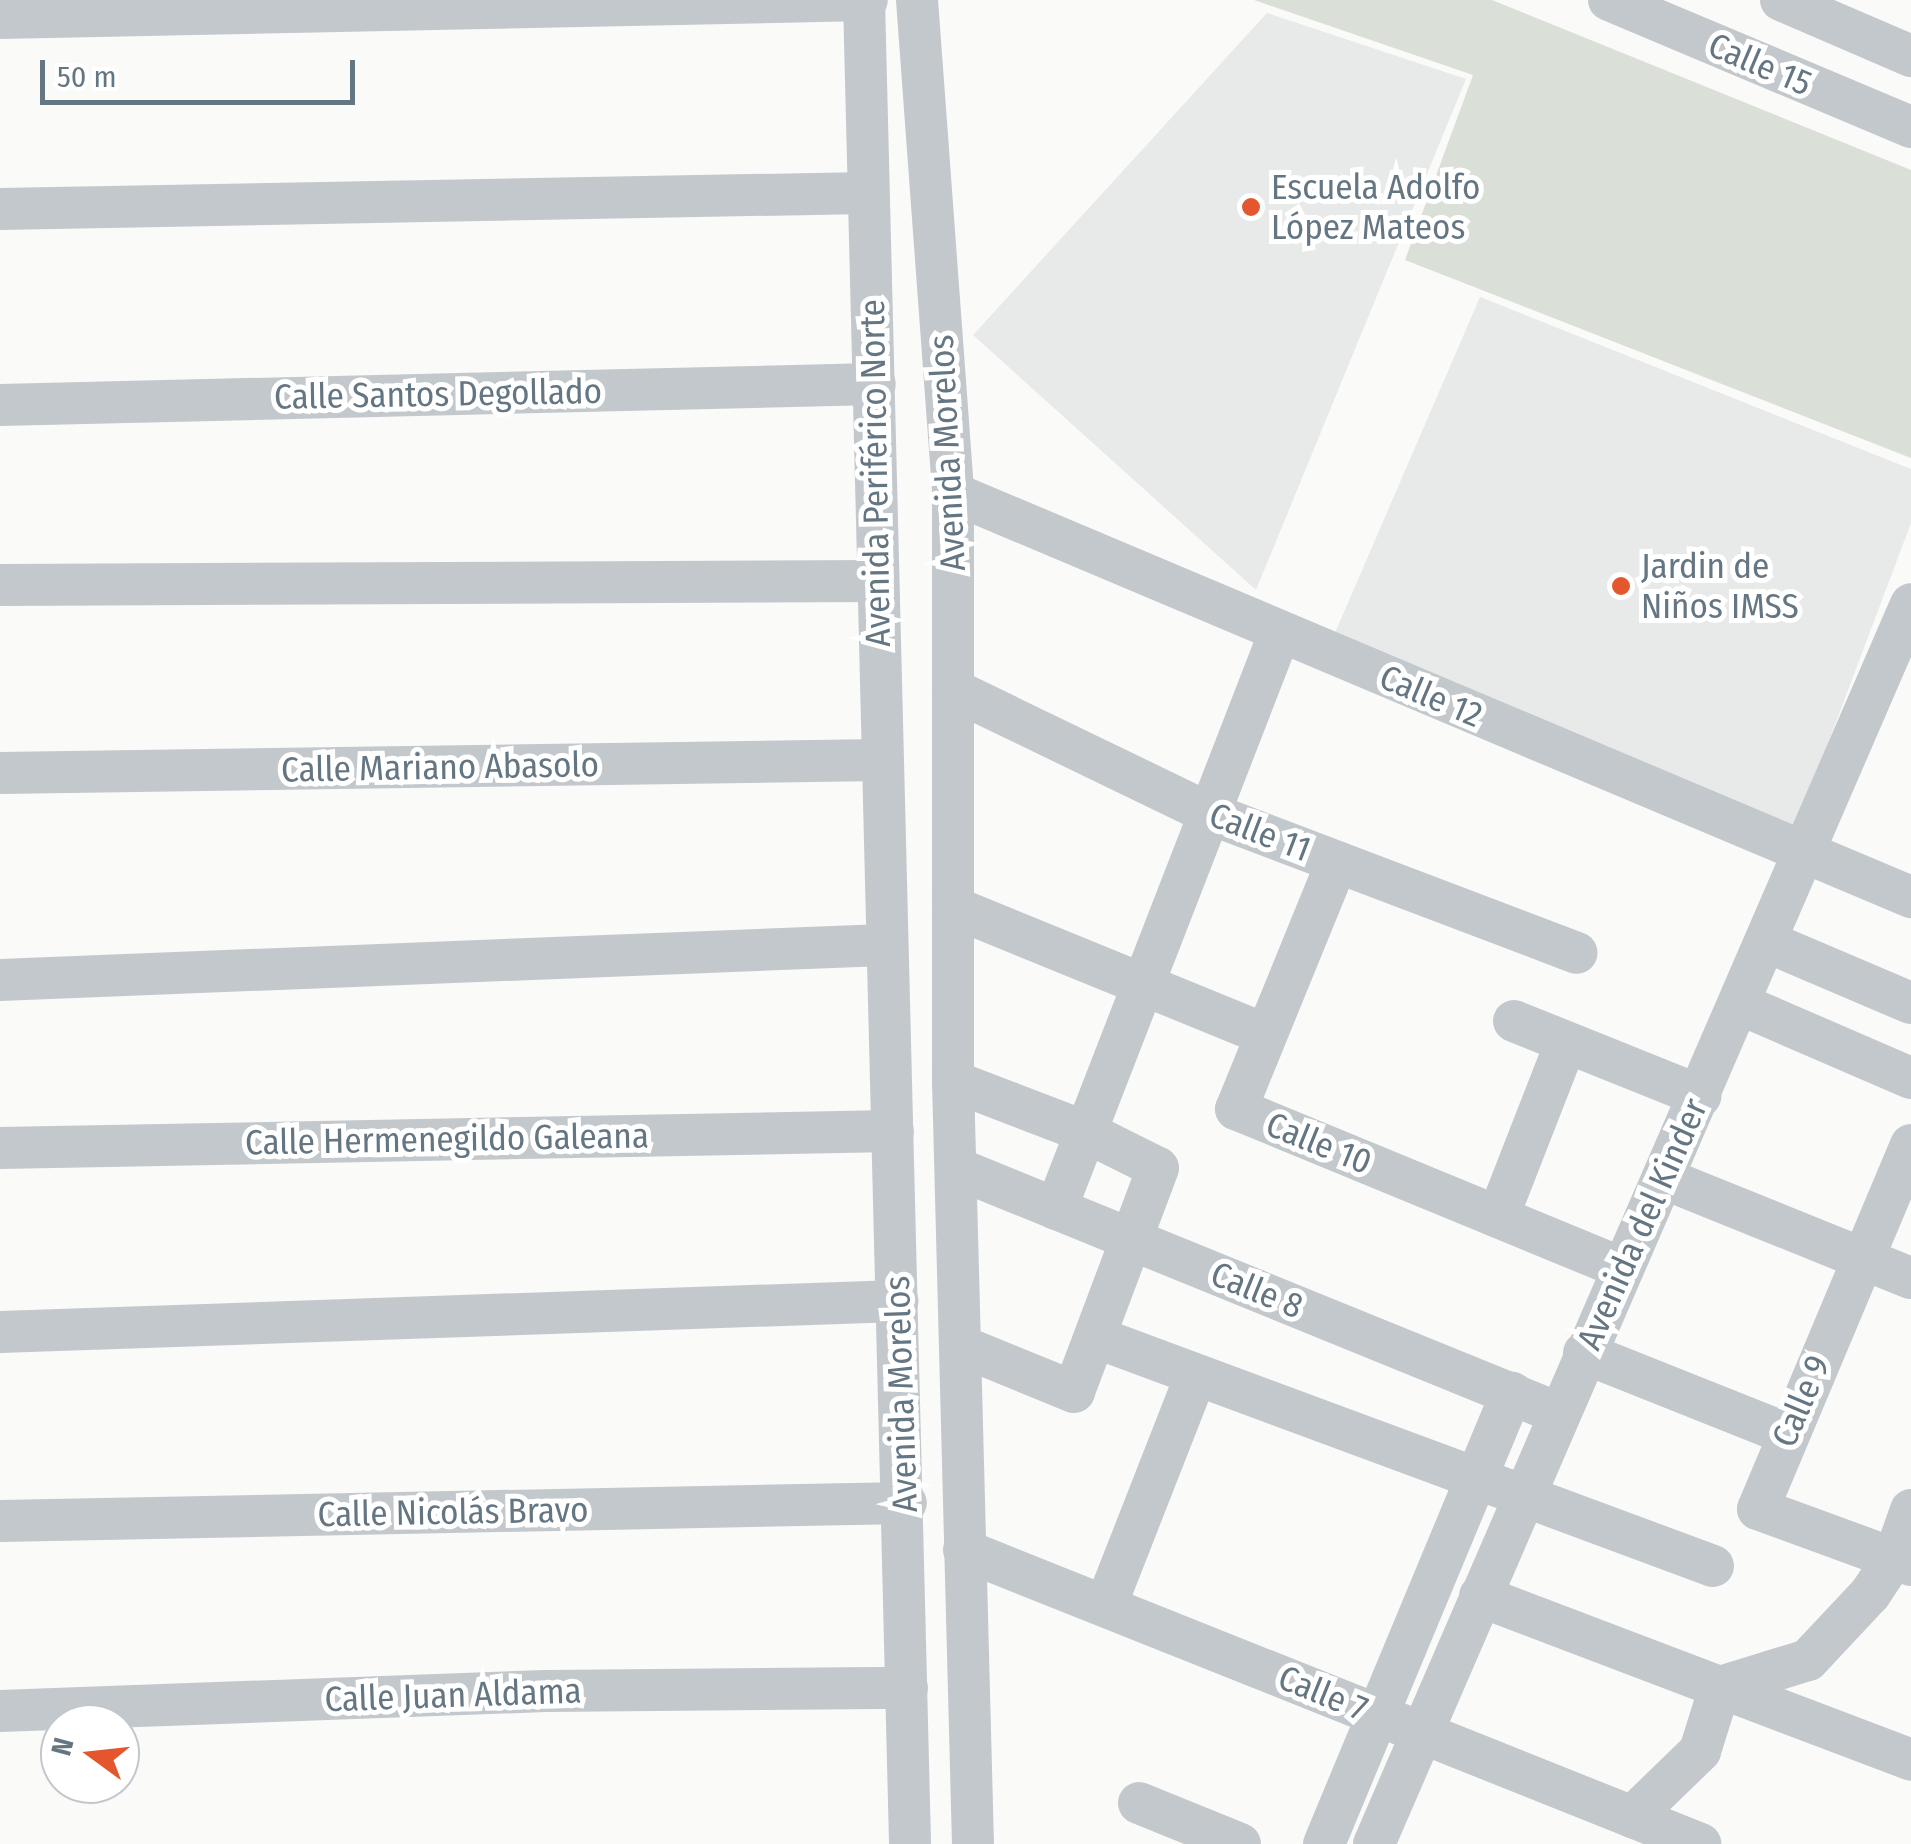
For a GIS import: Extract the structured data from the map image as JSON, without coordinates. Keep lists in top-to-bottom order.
{
  "streets": {
    "street": [
      "Calle 15",
      "Calle Santos Degollado",
      "Avenida Morelos",
      "Avenida Periférico Norte",
      "Calle 12",
      "Calle Mariano Abasolo",
      "Calle 11",
      "Calle Hermenegildo Galeana",
      "Calle 10",
      "Avenida del Kinder",
      "Calle 8",
      "Calle 9",
      "Calle Nicolás Bravo",
      "Calle 7",
      "Calle Juan Aldama"
    ]
  },
  "crossings": [
    ["Calle Santos Degollado", "Avenida Periférico Norte"],
    ["Avenida Morelos", "Avenida Periférico Norte"],
    ["Avenida Morelos", "Calle 12"],
    ["Avenida Morelos", "Calle 11"],
    ["Avenida Morelos", "Calle Hermenegildo Galeana"],
    ["Avenida Morelos", "Calle 8"],
    ["Avenida Morelos", "Calle Nicolás Bravo"],
    ["Avenida Morelos", "Calle 7"],
    ["Avenida Morelos", "Calle Juan Aldama"],
    ["Avenida Periférico Norte", "Calle Mariano Abasolo"],
    ["Calle 12", "Avenida del Kinder"],
    ["Calle 10", "Avenida del Kinder"],
    ["Avenida del Kinder", "Calle 8"],
    ["Avenida del Kinder", "Calle 7"]
  ],
  "places": ["Escuela Adolfo López Mateos", "Jardin de Niños IMSS"],
  "scale_bar": "50 m",
  "north": "left"
}
